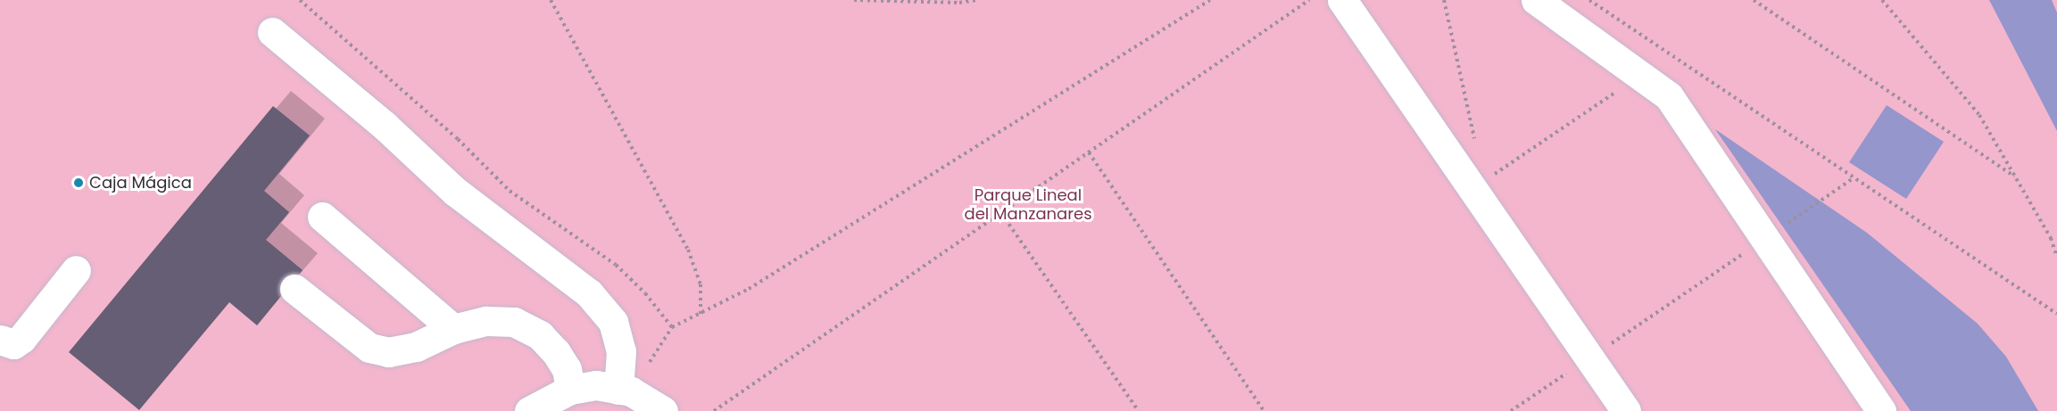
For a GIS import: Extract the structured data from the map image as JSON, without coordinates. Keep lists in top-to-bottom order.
{
  "parks": ["Parque Lineal del Manzanares"],
  "places": ["Caja Mágica"]
}
